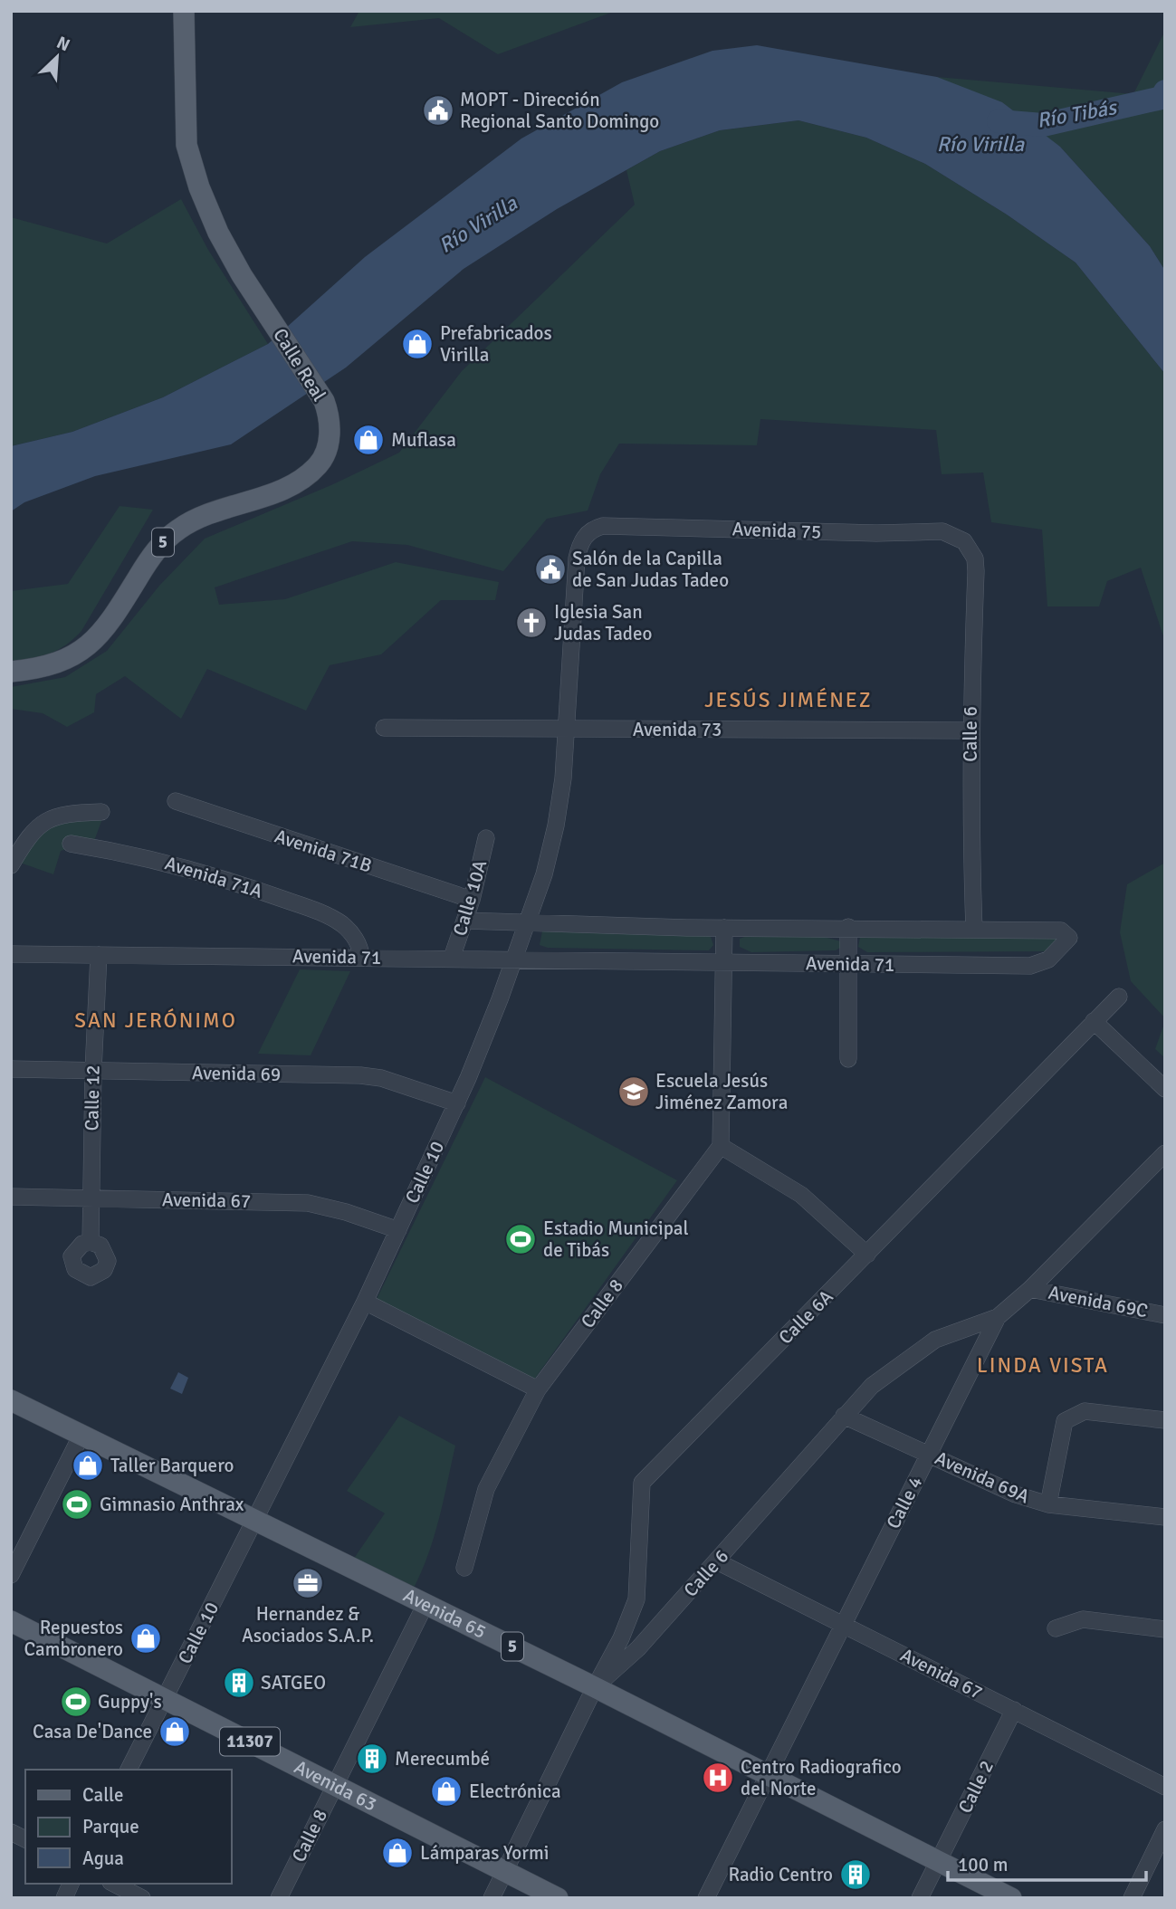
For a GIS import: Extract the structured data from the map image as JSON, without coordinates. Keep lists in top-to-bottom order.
{
  "streets": {
    "main road": [
      "Calle Real",
      "5",
      "Avenida 65",
      "11307",
      "Avenida 63"
    ],
    "street": [
      "Avenida 75",
      "Avenida 73",
      "Calle 6",
      "Avenida 71B",
      "Avenida 71A",
      "Calle 10A",
      "Avenida 71",
      "Avenida 69",
      "Calle 12",
      "Calle 10",
      "Avenida 67",
      "Avenida 69C",
      "Calle 8",
      "Calle 6A",
      "Avenida 69A",
      "Calle 4",
      "Calle 2"
    ]
  },
  "crossings": [
    ["Avenida 75", "Calle 6"],
    ["Avenida 75", "Calle 10"],
    ["Avenida 73", "Calle 6"],
    ["Avenida 73", "Calle 10"],
    ["Calle 6", "Avenida 71"],
    ["Calle 6", "Avenida 67"],
    ["Calle 6", "Calle 6A"],
    ["Calle 6", "Avenida 69A"],
    ["Calle 6", "Calle 4"],
    ["Calle 6", "Avenida 65"],
    ["Calle 6", "Avenida 63"],
    ["Avenida 71B", "Calle 10A"],
    ["Avenida 71A", "Avenida 71"],
    ["Calle 10A", "Avenida 71"],
    ["Avenida 71", "Calle 12"],
    ["Avenida 71", "Calle 10"],
    ["Avenida 69", "Calle 12"],
    ["Avenida 69", "Calle 10"],
    ["Calle 12", "Avenida 67"],
    ["Calle 10", "Avenida 67"],
    ["Calle 10", "Avenida 65"],
    ["Calle 10", "Avenida 63"],
    ["Avenida 67", "Calle 4"],
    ["Avenida 67", "Calle 2"],
    ["Avenida 69C", "Calle 4"],
    ["Calle 8", "Avenida 65"],
    ["Calle 8", "Avenida 63"],
    ["Calle 6A", "Avenida 65"],
    ["Avenida 69A", "Calle 4"],
    ["Calle 4", "Avenida 65"],
    ["Avenida 65", "Calle 2"]
  ],
  "districts": ["JESÚS JIMÉNEZ", "SAN JERÓNIMO", "LINDA VISTA"],
  "water": ["Río Tibás", "Río Virilla"],
  "places": {
    "public building": ["MOPT - Dirección Regional Santo Domingo", "Salón de la Capilla de San Judas Tadeo"],
    "shop": [
      "Prefabricados Virilla",
      "Muflasa",
      "Taller Barquero",
      "Repuestos Cambronero",
      "Casa De'Dance",
      "Electrónica",
      "Lámparas Yormi"
    ],
    "church": ["Iglesia San Judas Tadeo"],
    "school or university": ["Escuela Jesús Jiménez Zamora"],
    "sports": ["Estadio Municipal de Tibás", "Gimnasio Anthrax", "Guppy's"],
    "office": ["Hernandez & Asociados S.A.P."],
    "building": ["SATGEO", "Merecumbé", "Radio Centro"],
    "hospital": ["Centro Radiografico del Norte"]
  },
  "legend": ["Calle", "Parque", "Agua"],
  "scale_bar": "100 m",
  "north": "top right"
}
